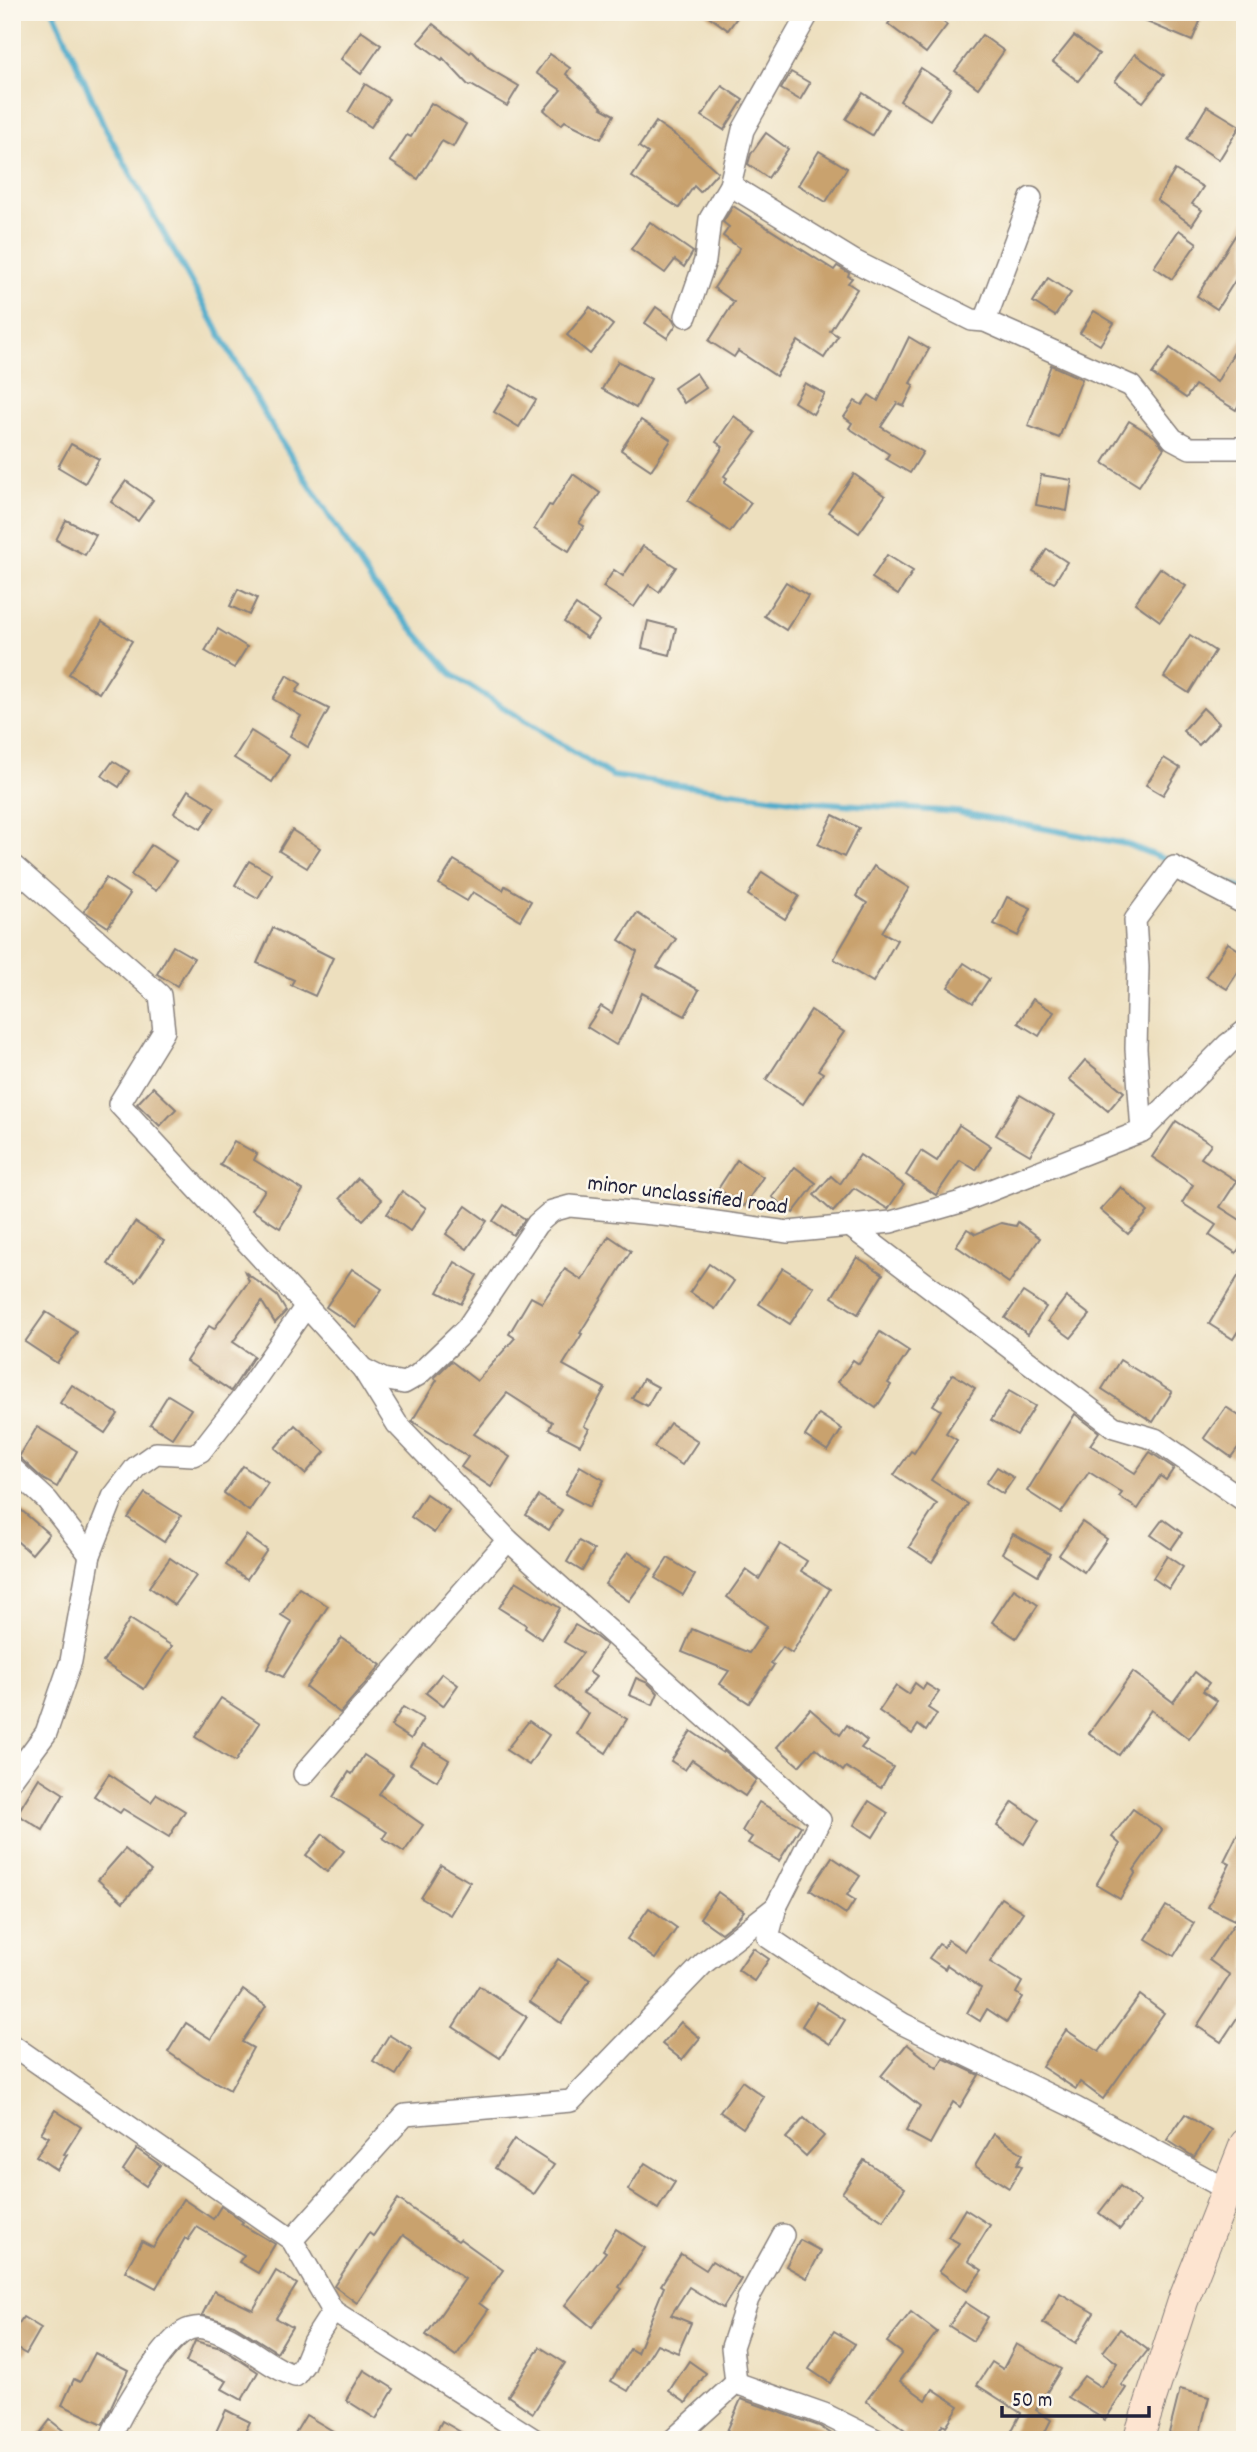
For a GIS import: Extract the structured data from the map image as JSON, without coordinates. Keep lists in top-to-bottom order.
{
  "streets": {
    "street": ["minor unclassified road"]
  },
  "scale_bar": "50 m"
}
